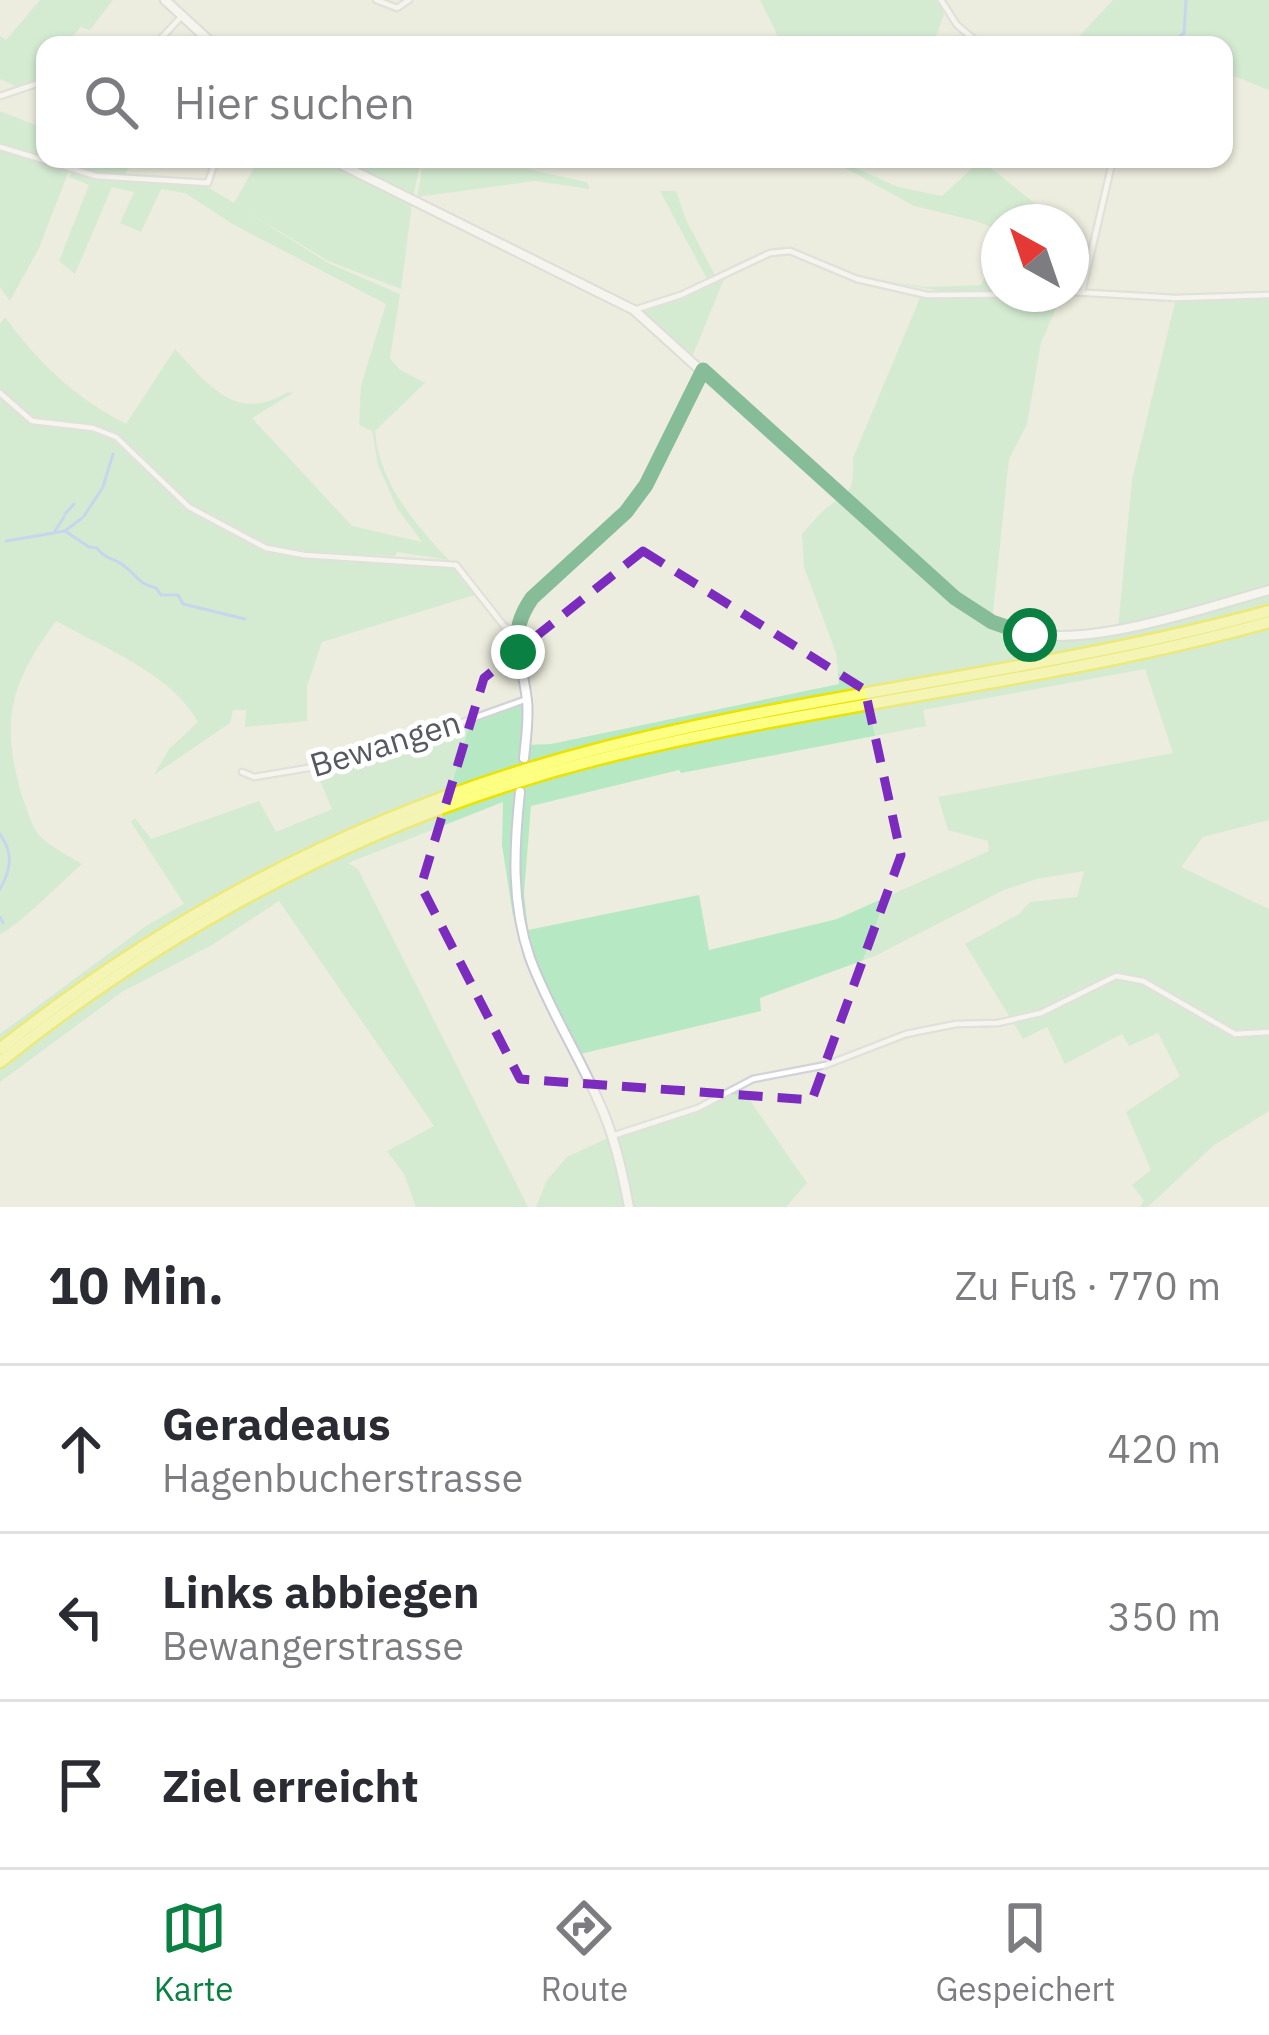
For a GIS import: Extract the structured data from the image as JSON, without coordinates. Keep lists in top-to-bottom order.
{
  "streets": {
    "street": ["Bewangen"]
  },
  "north": "top left",
  "page": {
    "search": "Hier suchen",
    "heading": ["10 Min.", "Zu Fuß · 770 m"],
    "list": [
      ["Geradeaus", "Hagenbucherstrasse", "420 m"],
      ["Links abbiegen", "Bewangerstrasse", "350 m"],
      "Ziel erreicht"
    ],
    "nav": ["Karte", "Route", "Gespeichert"]
  }
}
